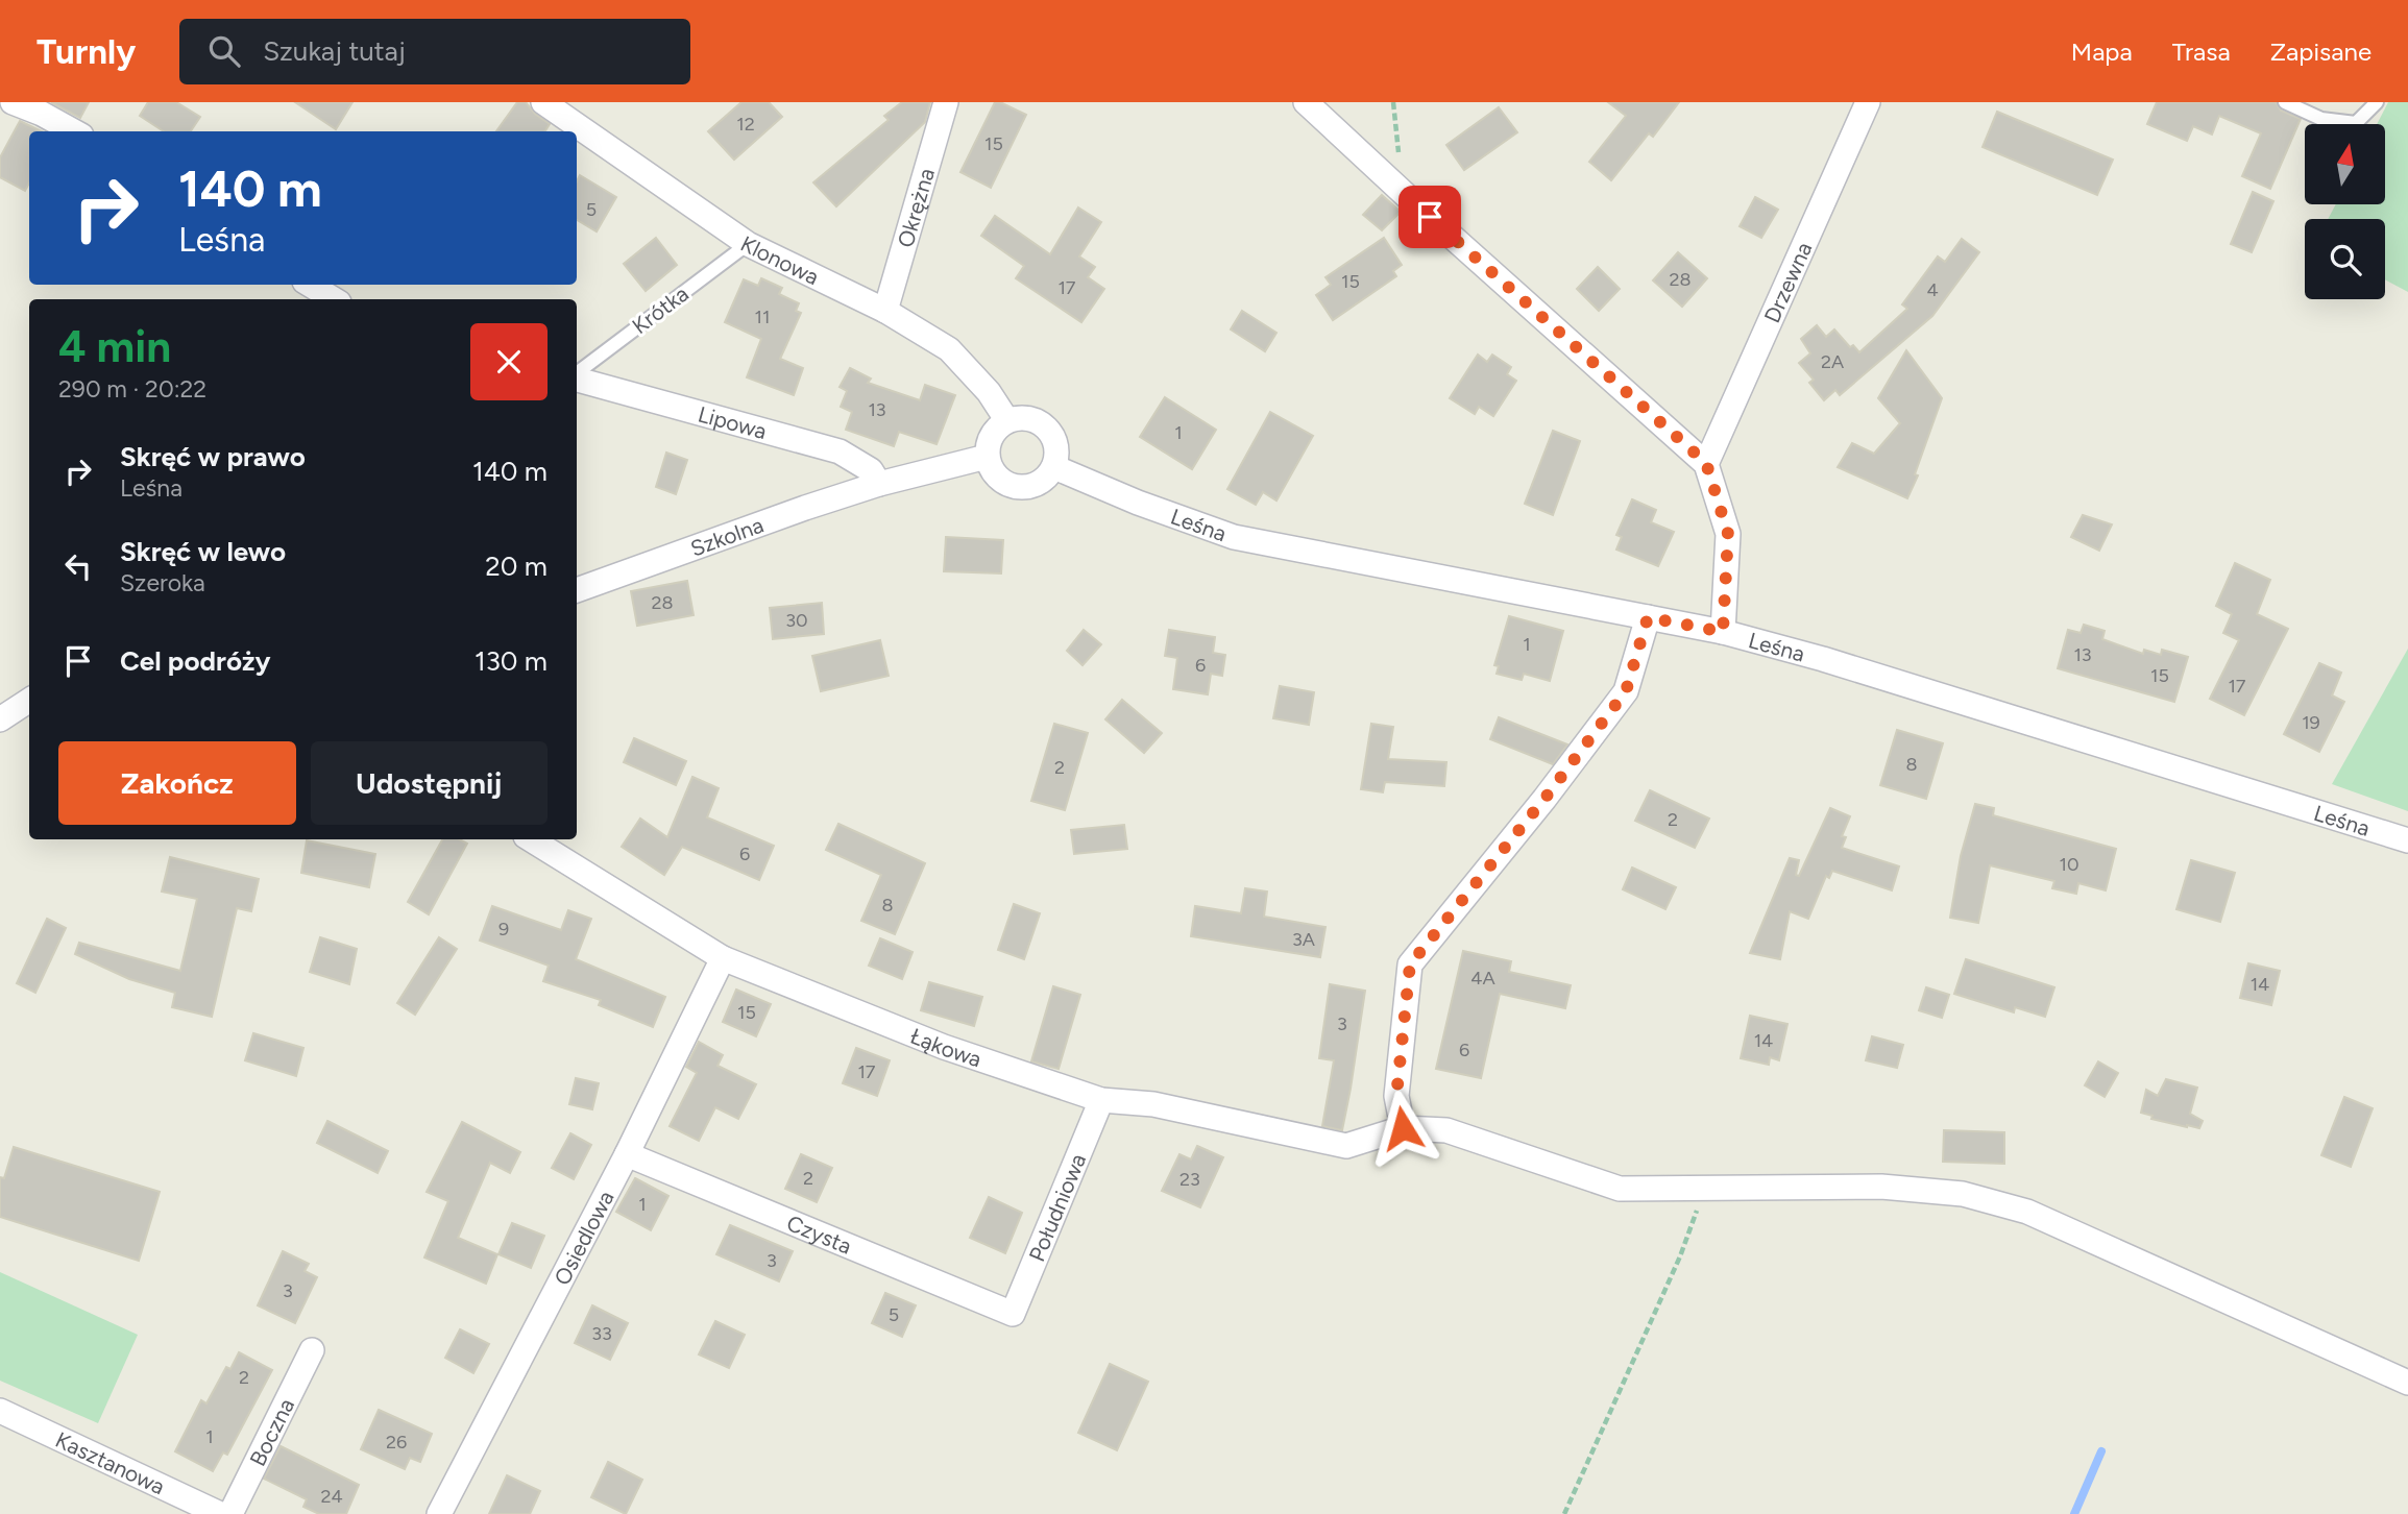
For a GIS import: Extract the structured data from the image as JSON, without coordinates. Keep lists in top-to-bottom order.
{
  "streets": {
    "street": [
      "Okrężna",
      "Klonowa",
      "Drzewna",
      "Lipowa",
      "Leśna",
      "Szkolna",
      "Łąkowa",
      "Południowa",
      "Czysta",
      "Osiedlowa",
      "Boczna",
      "Kasztanowa"
    ],
    "lane": ["Krótka"]
  },
  "crossings": [
    ["Okrężna", "Klonowa"],
    ["Klonowa", "Krótka"],
    ["Klonowa", "Leśna"],
    ["Lipowa", "Szkolna"],
    ["Łąkowa", "Południowa"],
    ["Łąkowa", "Osiedlowa"],
    ["Południowa", "Czysta"],
    ["Czysta", "Osiedlowa"]
  ],
  "house_numbers": [
    "12",
    "15",
    "5",
    "28",
    "15",
    "17",
    "4",
    "11",
    "2A",
    "13",
    "1",
    "28",
    "30",
    "1",
    "13",
    "6",
    "15",
    "17",
    "19",
    "8",
    "2",
    "2",
    "6",
    "10",
    "8",
    "9",
    "3A",
    "4A",
    "14",
    "15",
    "3",
    "14",
    "6",
    "17",
    "2",
    "23",
    "1",
    "3",
    "3",
    "5",
    "33",
    "2",
    "1",
    "26",
    "24"
  ],
  "north": "top",
  "page": {
    "header": "Turnly",
    "search": "Szukaj tutaj",
    "nav": ["Mapa", "Trasa", "Zapisane"],
    "turn": ["140 m", "Leśna"],
    "heading": ["4 min", "290 m · 20:22"],
    "list": [
      {
        "name": "Skręć w prawo",
        "note": "Leśna",
        "value": "140 m"
      },
      {
        "name": "Skręć w lewo",
        "note": "Szeroka",
        "value": "20 m"
      },
      {
        "name": "Cel podróży",
        "value": "130 m"
      }
    ],
    "buttons": ["Zakończ", "Udostępnij"]
  }
}
